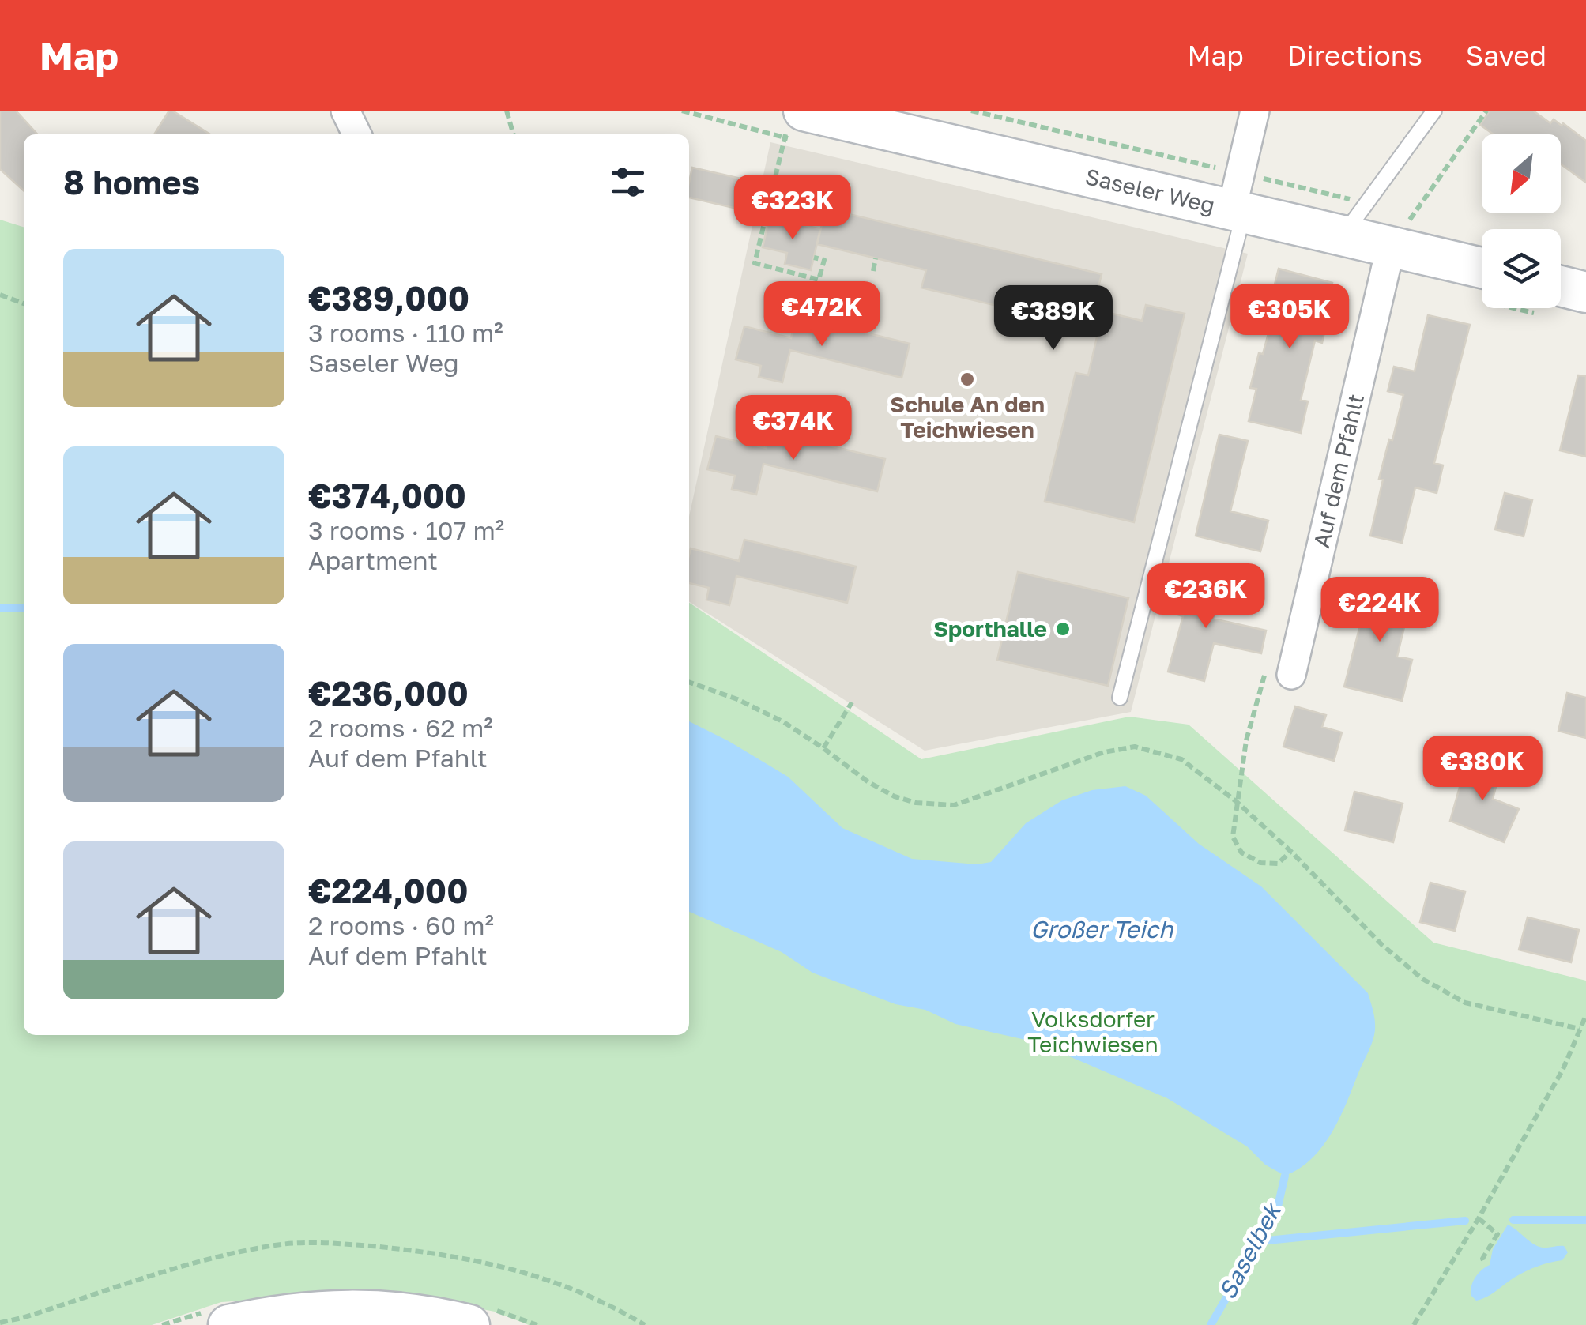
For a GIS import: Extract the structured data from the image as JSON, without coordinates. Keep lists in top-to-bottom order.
{
  "streets": {
    "street": ["Saseler Weg", "Auf dem Pfahlt"]
  },
  "crossings": [
    ["Saseler Weg", "Auf dem Pfahlt"]
  ],
  "water": ["Großer Teich", "Saselbek"],
  "parks": ["Volksdorfer Teichwiesen"],
  "places": ["Schule An den Teichwiesen", "Sporthalle"],
  "north": "bottom left",
  "page": {
    "header": "Map",
    "nav": ["Map", "Directions", "Saved"],
    "heading": "8 homes",
    "price": [
      "€323K",
      "€472K",
      "€305K",
      "€389K",
      "€374K",
      "€236K",
      "€224K",
      "€380K"
    ],
    "list": [
      {
        "name": "€389,000",
        "note": "3 rooms · 110 m² · Saseler Weg"
      },
      {
        "name": "€374,000",
        "note": "3 rooms · 107 m² · Apartment"
      },
      {
        "name": "€236,000",
        "note": "2 rooms · 62 m² · Auf dem Pfahlt"
      },
      {
        "name": "€224,000",
        "note": "2 rooms · 60 m² · Auf dem Pfahlt"
      }
    ]
  }
}
